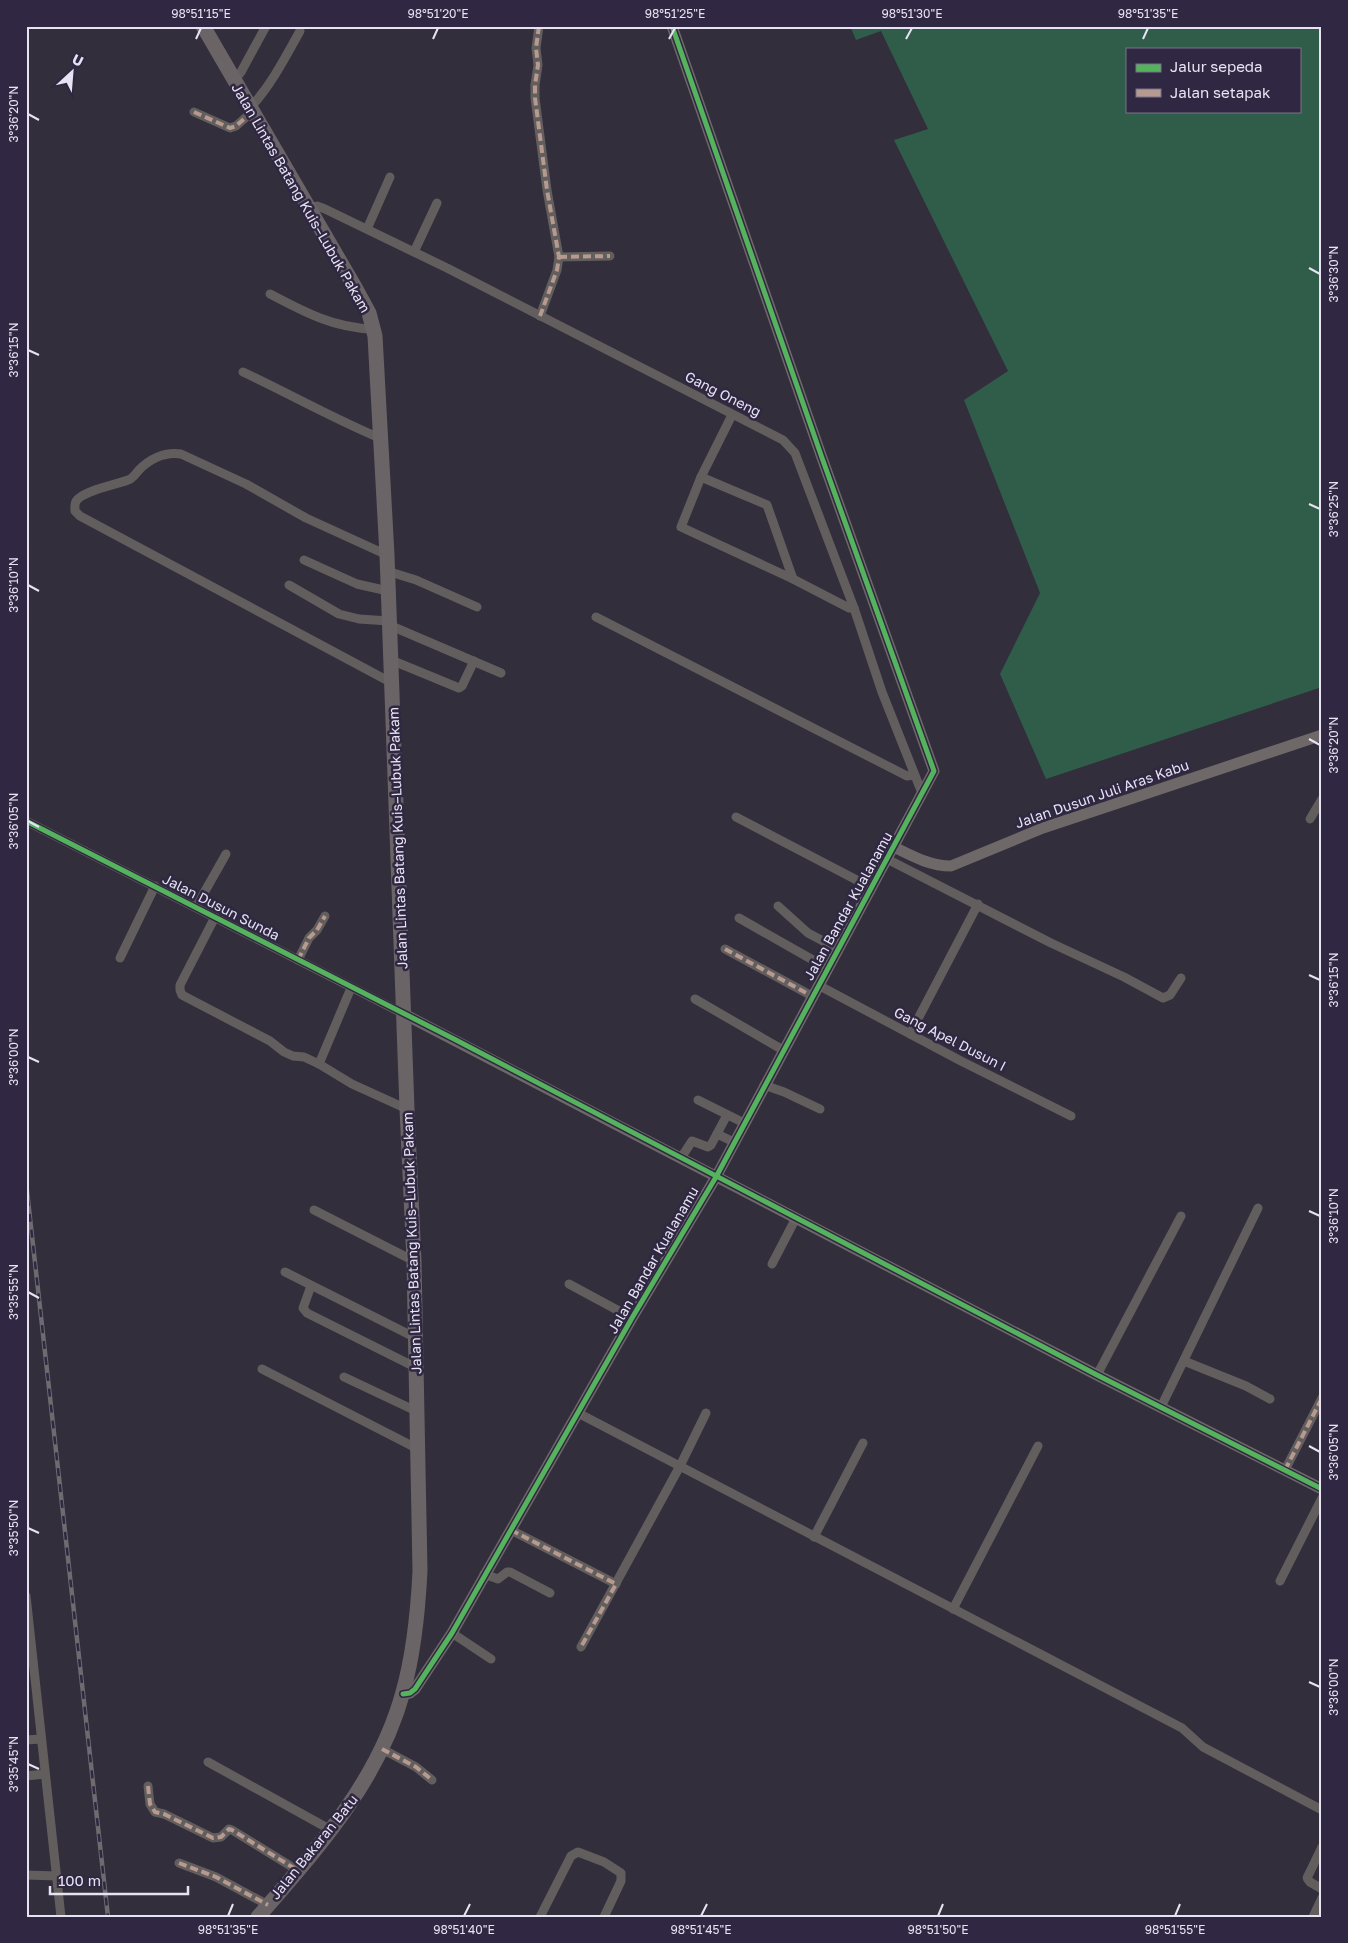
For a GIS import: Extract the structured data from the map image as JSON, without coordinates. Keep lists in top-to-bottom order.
{
  "streets": {
    "highway": ["Jalan Lintas Batang Kuis–Lubuk Pakam", "Jalan Bakaran Batu"],
    "street": [
      "Gang Oneng",
      "Jalan Dusun Juli Aras Kabu",
      "Jalan Bandar Kualanamu",
      "Jalan Dusun Sunda",
      "Gang Apel Dusun I"
    ]
  },
  "crossings": [
    ["Jalan Lintas Batang Kuis–Lubuk Pakam", "Gang Oneng"],
    ["Jalan Lintas Batang Kuis–Lubuk Pakam", "Jalan Bandar Kualanamu"],
    ["Jalan Lintas Batang Kuis–Lubuk Pakam", "Jalan Dusun Sunda"],
    ["Jalan Lintas Batang Kuis–Lubuk Pakam", "Jalan Bakaran Batu"],
    ["Gang Oneng", "Jalan Bandar Kualanamu"],
    ["Jalan Dusun Juli Aras Kabu", "Jalan Bandar Kualanamu"],
    ["Jalan Bandar Kualanamu", "Gang Apel Dusun I"],
    ["Jalan Bandar Kualanamu", "Jalan Bakaran Batu"]
  ],
  "legend": ["Jalur sepeda", "Jalan setapak"],
  "scale_bar": "100 m",
  "north": "top right",
  "coordinates": [
    "98°51'15\"E",
    "98°51'20\"E",
    "98°51'25\"E",
    "98°51'30\"E",
    "98°51'35\"E",
    "3°36'20\"N",
    "3°36'30\"N",
    "3°36'15\"N",
    "3°36'25\"N",
    "3°36'10\"N",
    "3°36'05\"N",
    "3°36'00\"N",
    "3°35'55\"N",
    "3°35'50\"N",
    "3°35'45\"N",
    "98°51'40\"E",
    "98°51'45\"E",
    "98°51'50\"E",
    "98°51'55\"E"
  ]
}
